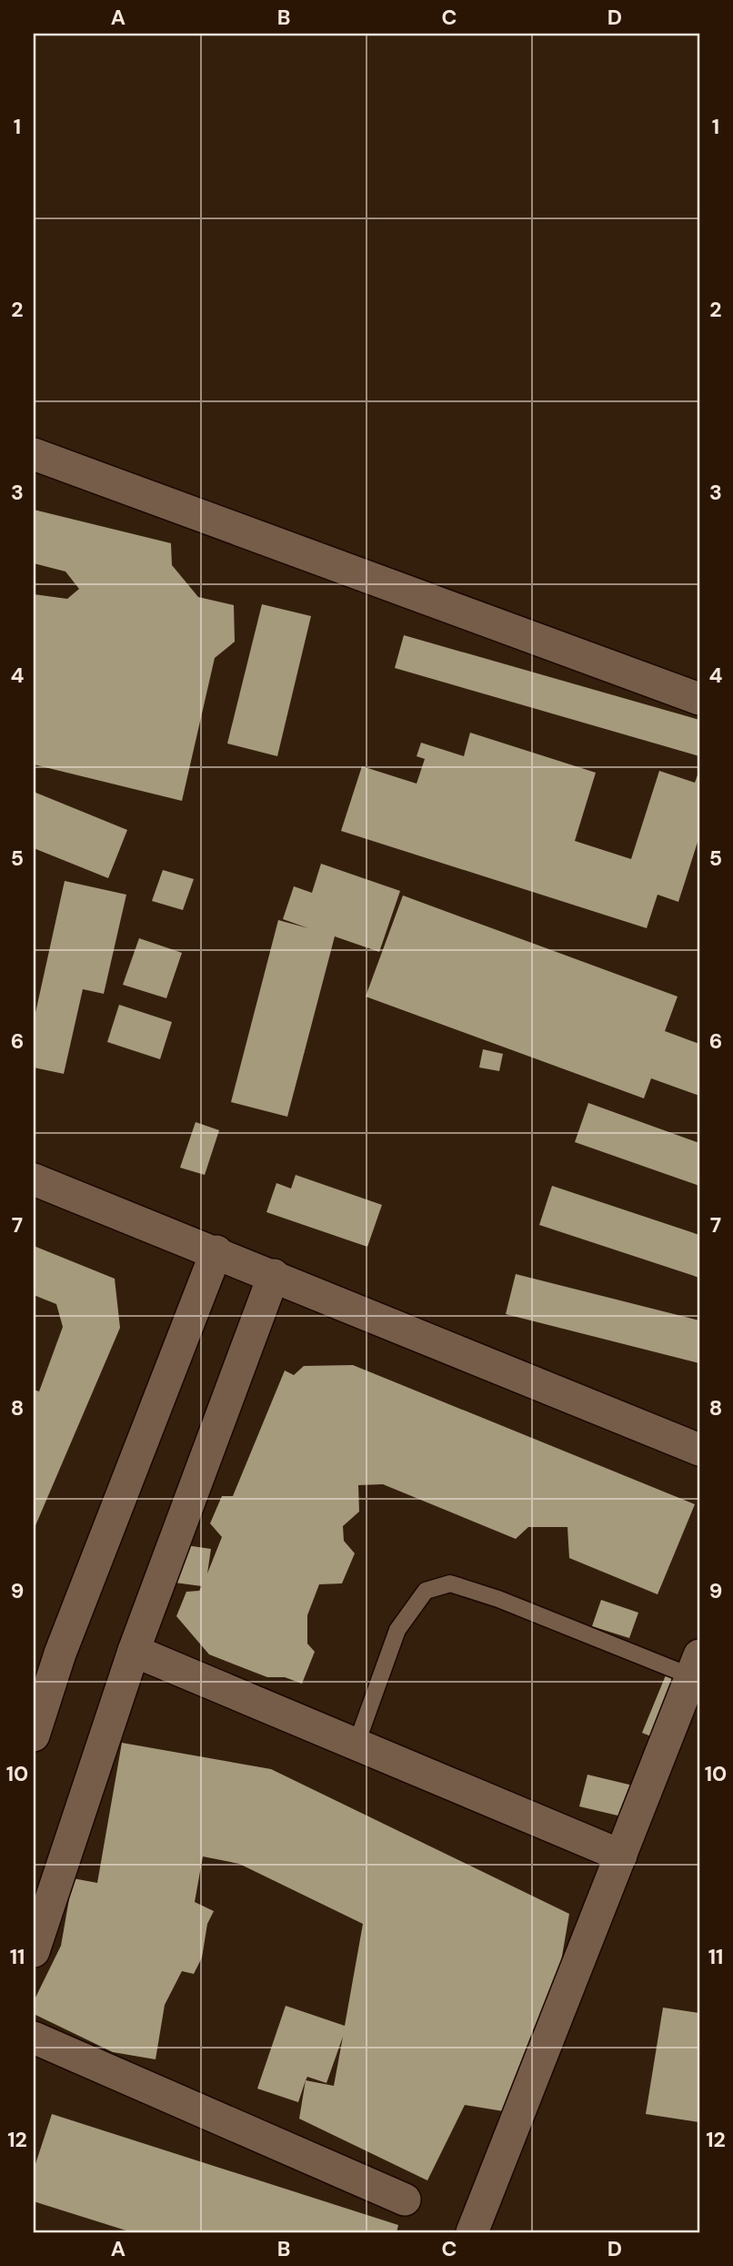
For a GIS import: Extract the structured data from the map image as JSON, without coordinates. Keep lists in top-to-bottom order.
{
  "grid": {
    "columns": [
      "A",
      "B",
      "C",
      "D"
    ],
    "rows": [
      "1",
      "2",
      "3",
      "4",
      "5",
      "6",
      "7",
      "8",
      "9",
      "10",
      "11",
      "12"
    ]
  }
}
